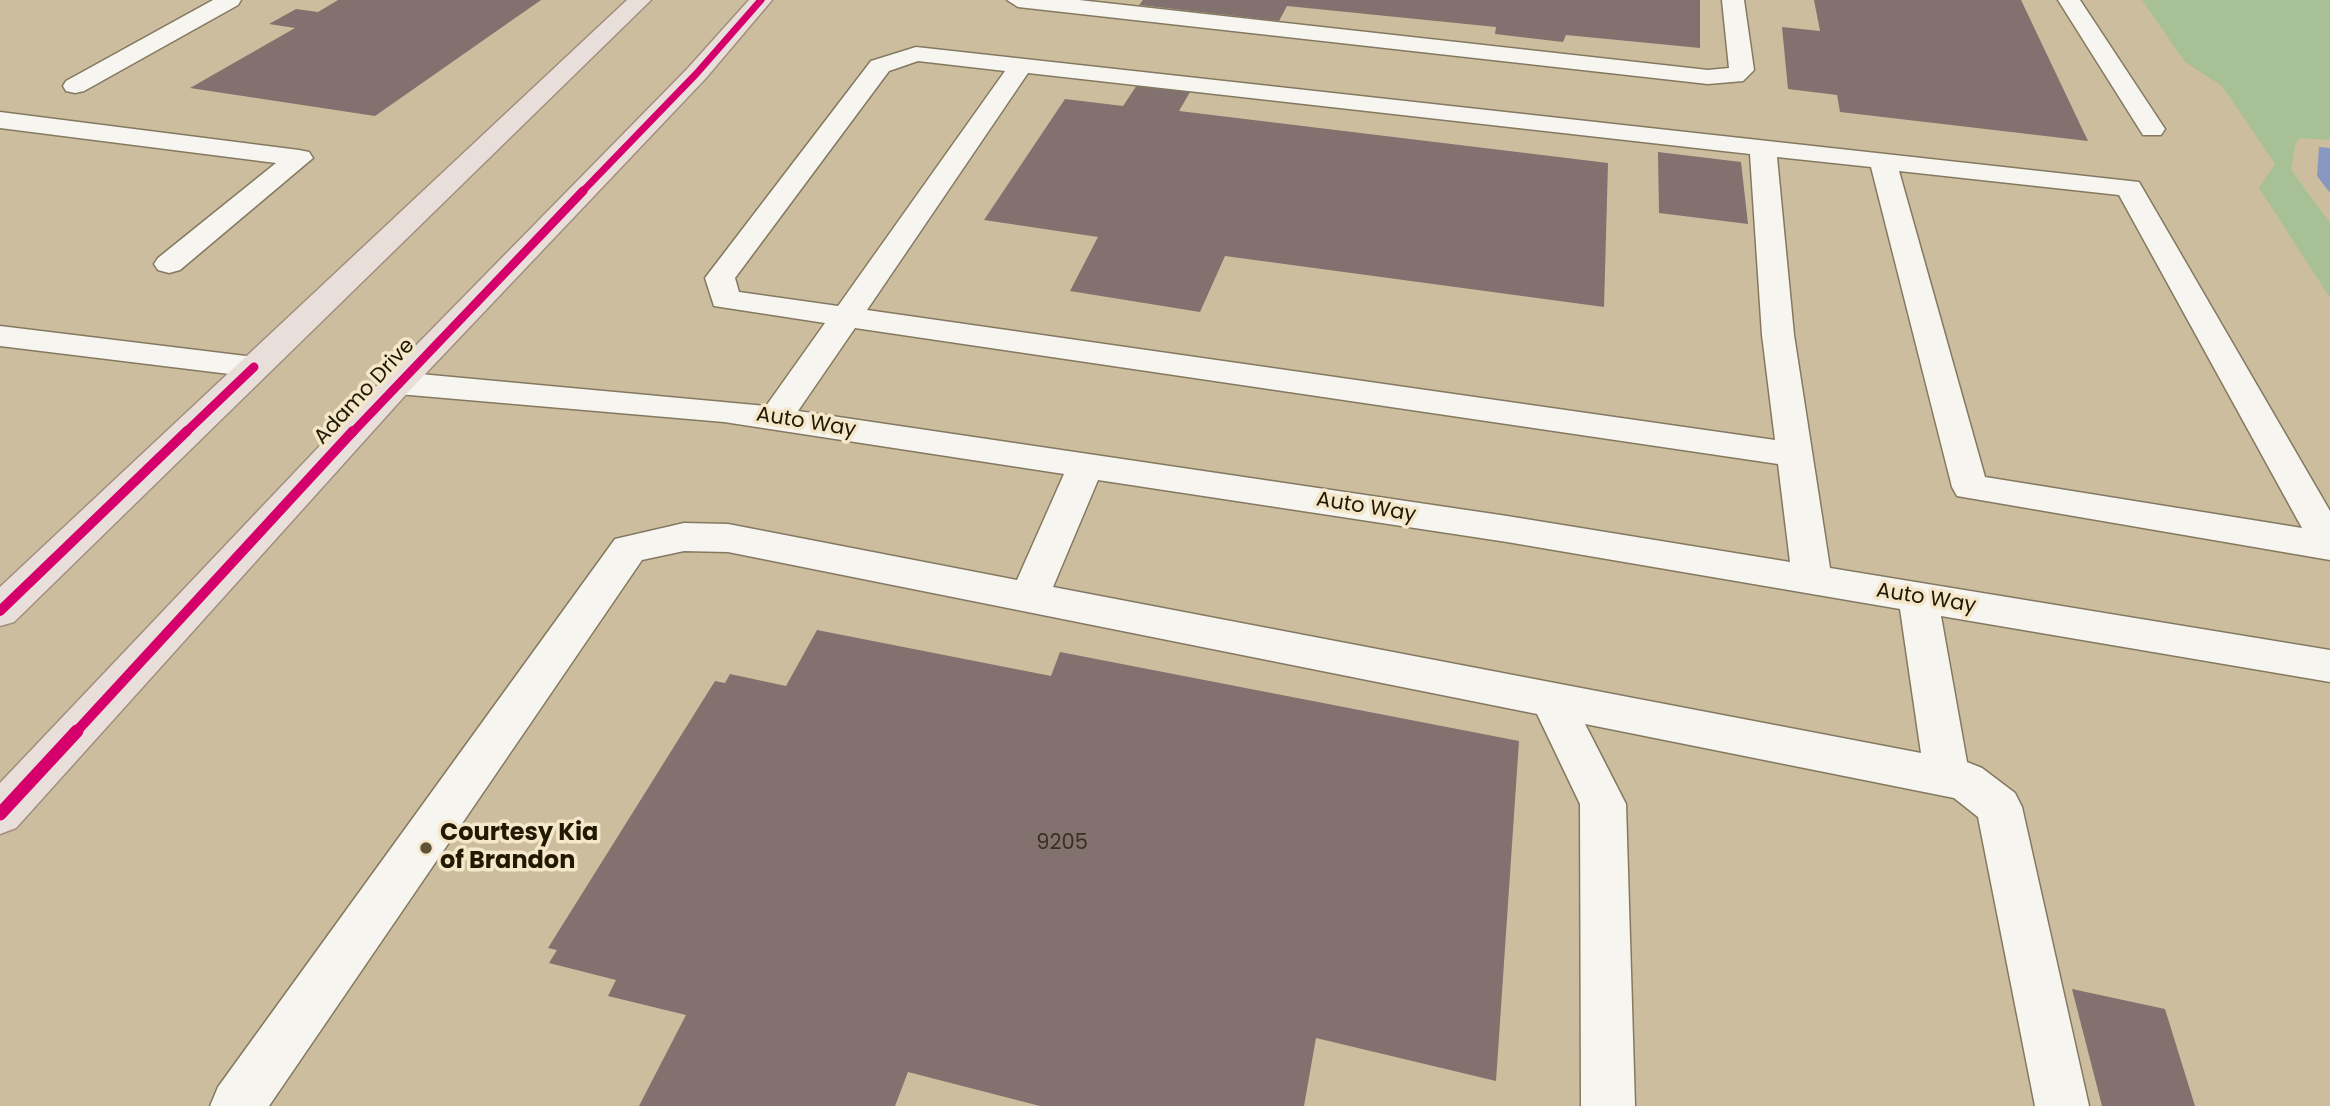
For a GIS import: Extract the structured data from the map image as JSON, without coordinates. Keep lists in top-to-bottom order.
{
  "streets": {
    "main road": ["Adamo Drive"],
    "lane": ["Auto Way"]
  },
  "crossings": [
    ["Adamo Drive", "Auto Way"]
  ],
  "places": ["Courtesy Kia of Brandon"],
  "house_numbers": ["9205"]
}
